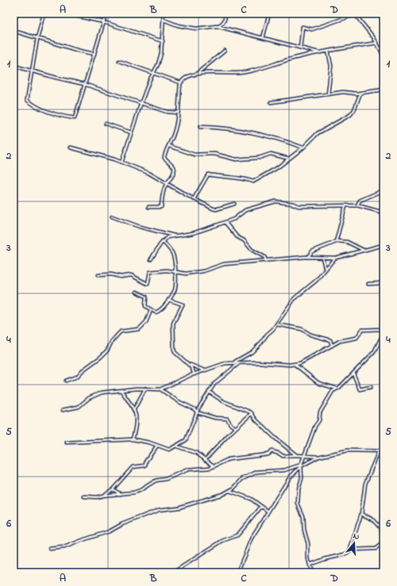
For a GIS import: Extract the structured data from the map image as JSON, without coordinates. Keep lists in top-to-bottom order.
{
  "north": "top",
  "grid": {
    "columns": [
      "A",
      "B",
      "C",
      "D"
    ],
    "rows": [
      "1",
      "2",
      "3",
      "4",
      "5",
      "6"
    ]
  }
}
